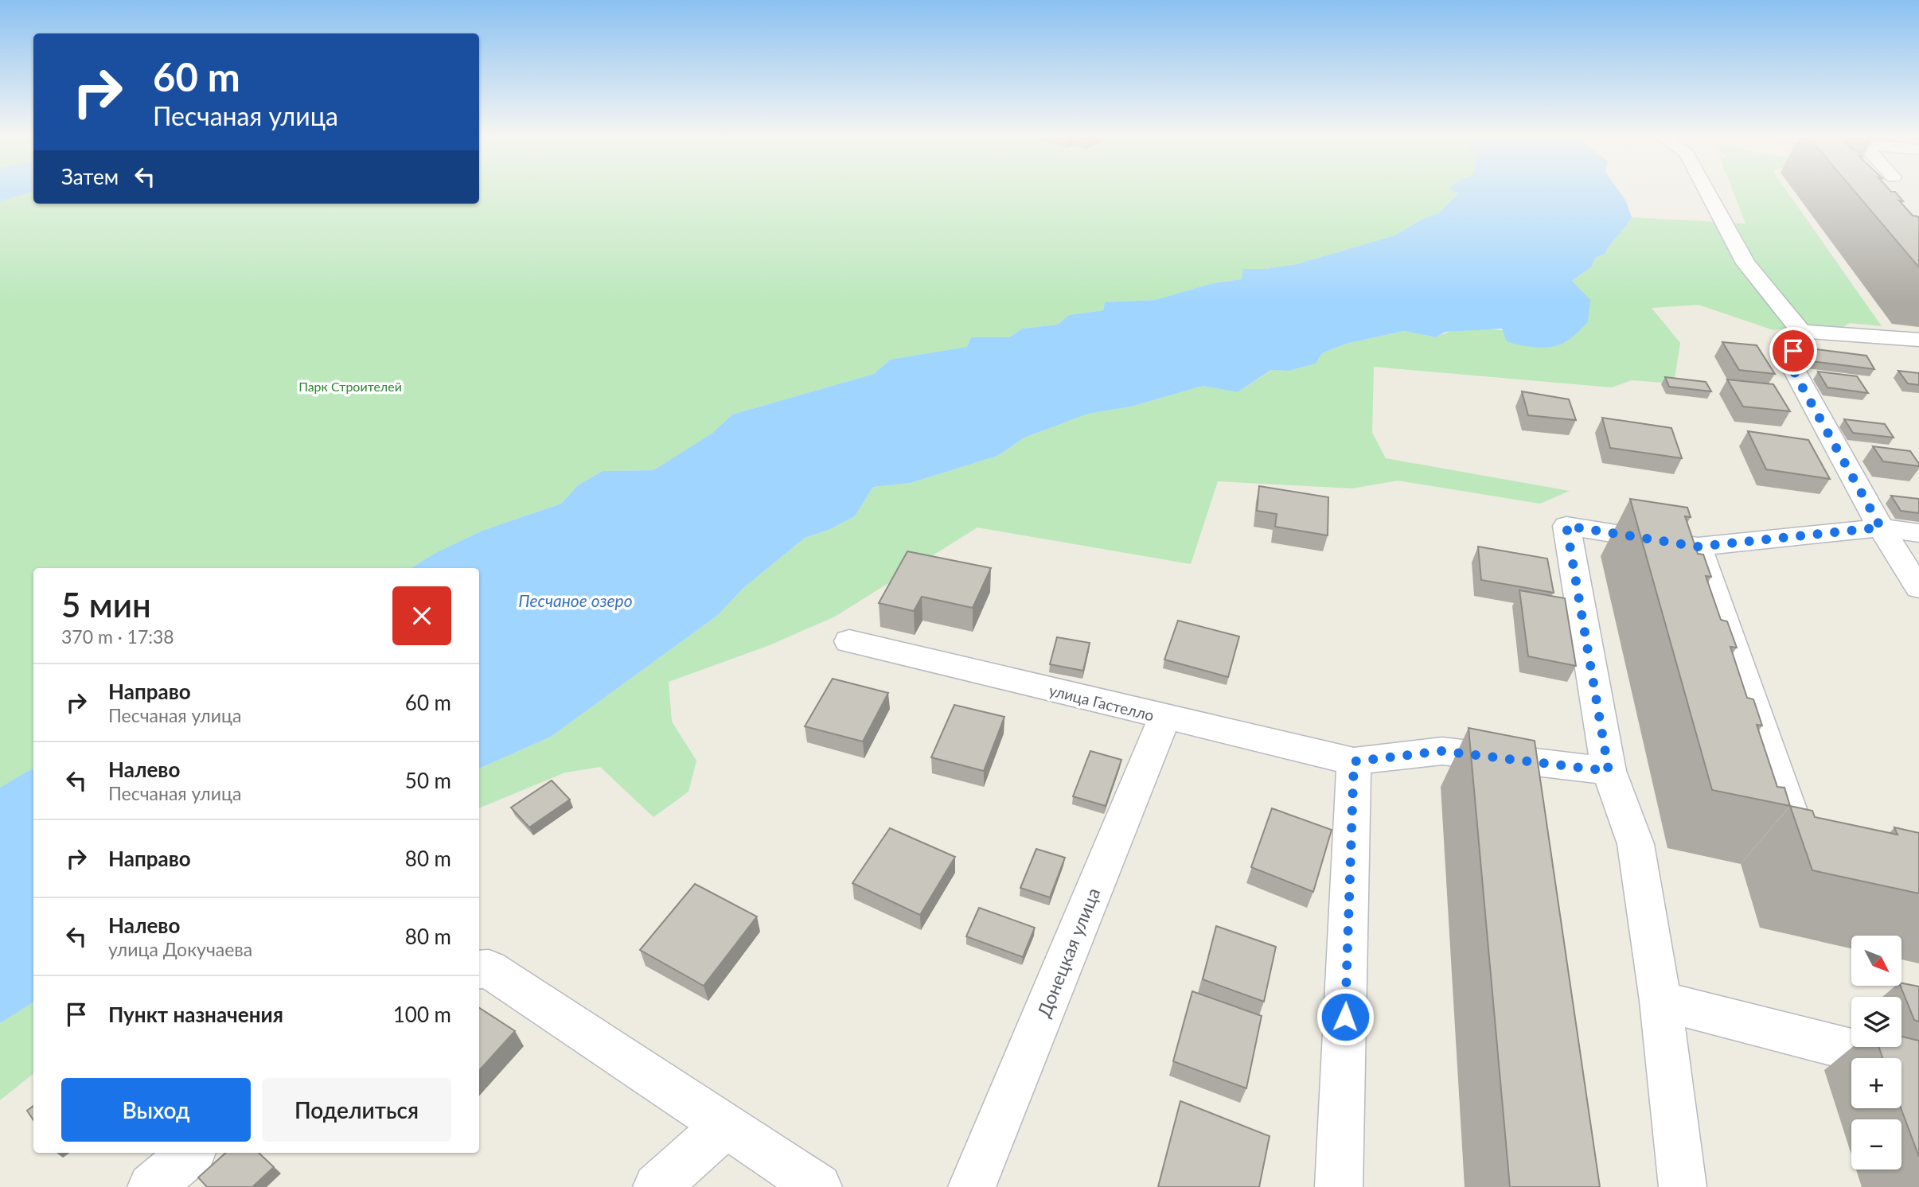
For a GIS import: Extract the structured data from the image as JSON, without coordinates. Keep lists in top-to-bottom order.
{
  "streets": {
    "street": ["улица Гастелло", "Донецкая улица"]
  },
  "crossings": [
    ["улица Гастелло", "Донецкая улица"]
  ],
  "water": ["Песчаное озеро"],
  "parks": ["Парк Строителей"],
  "north": "bottom right",
  "page": {
    "turn": ["60 m", "Песчаная улица"],
    "then": "Затем",
    "heading": ["5 мин", "370 m · 17:38"],
    "list": [
      {
        "name": "Направо",
        "note": "Песчаная улица",
        "value": "60 m"
      },
      {
        "name": "Налево",
        "note": "Песчаная улица",
        "value": "50 m"
      },
      {
        "name": "Направо",
        "value": "80 m"
      },
      {
        "name": "Налево",
        "note": "улица Докучаева",
        "value": "80 m"
      },
      {
        "name": "Пункт назначения",
        "value": "100 m"
      }
    ],
    "map_buttons": ["+", "−"],
    "buttons": ["Выход", "Поделиться"]
  }
}
